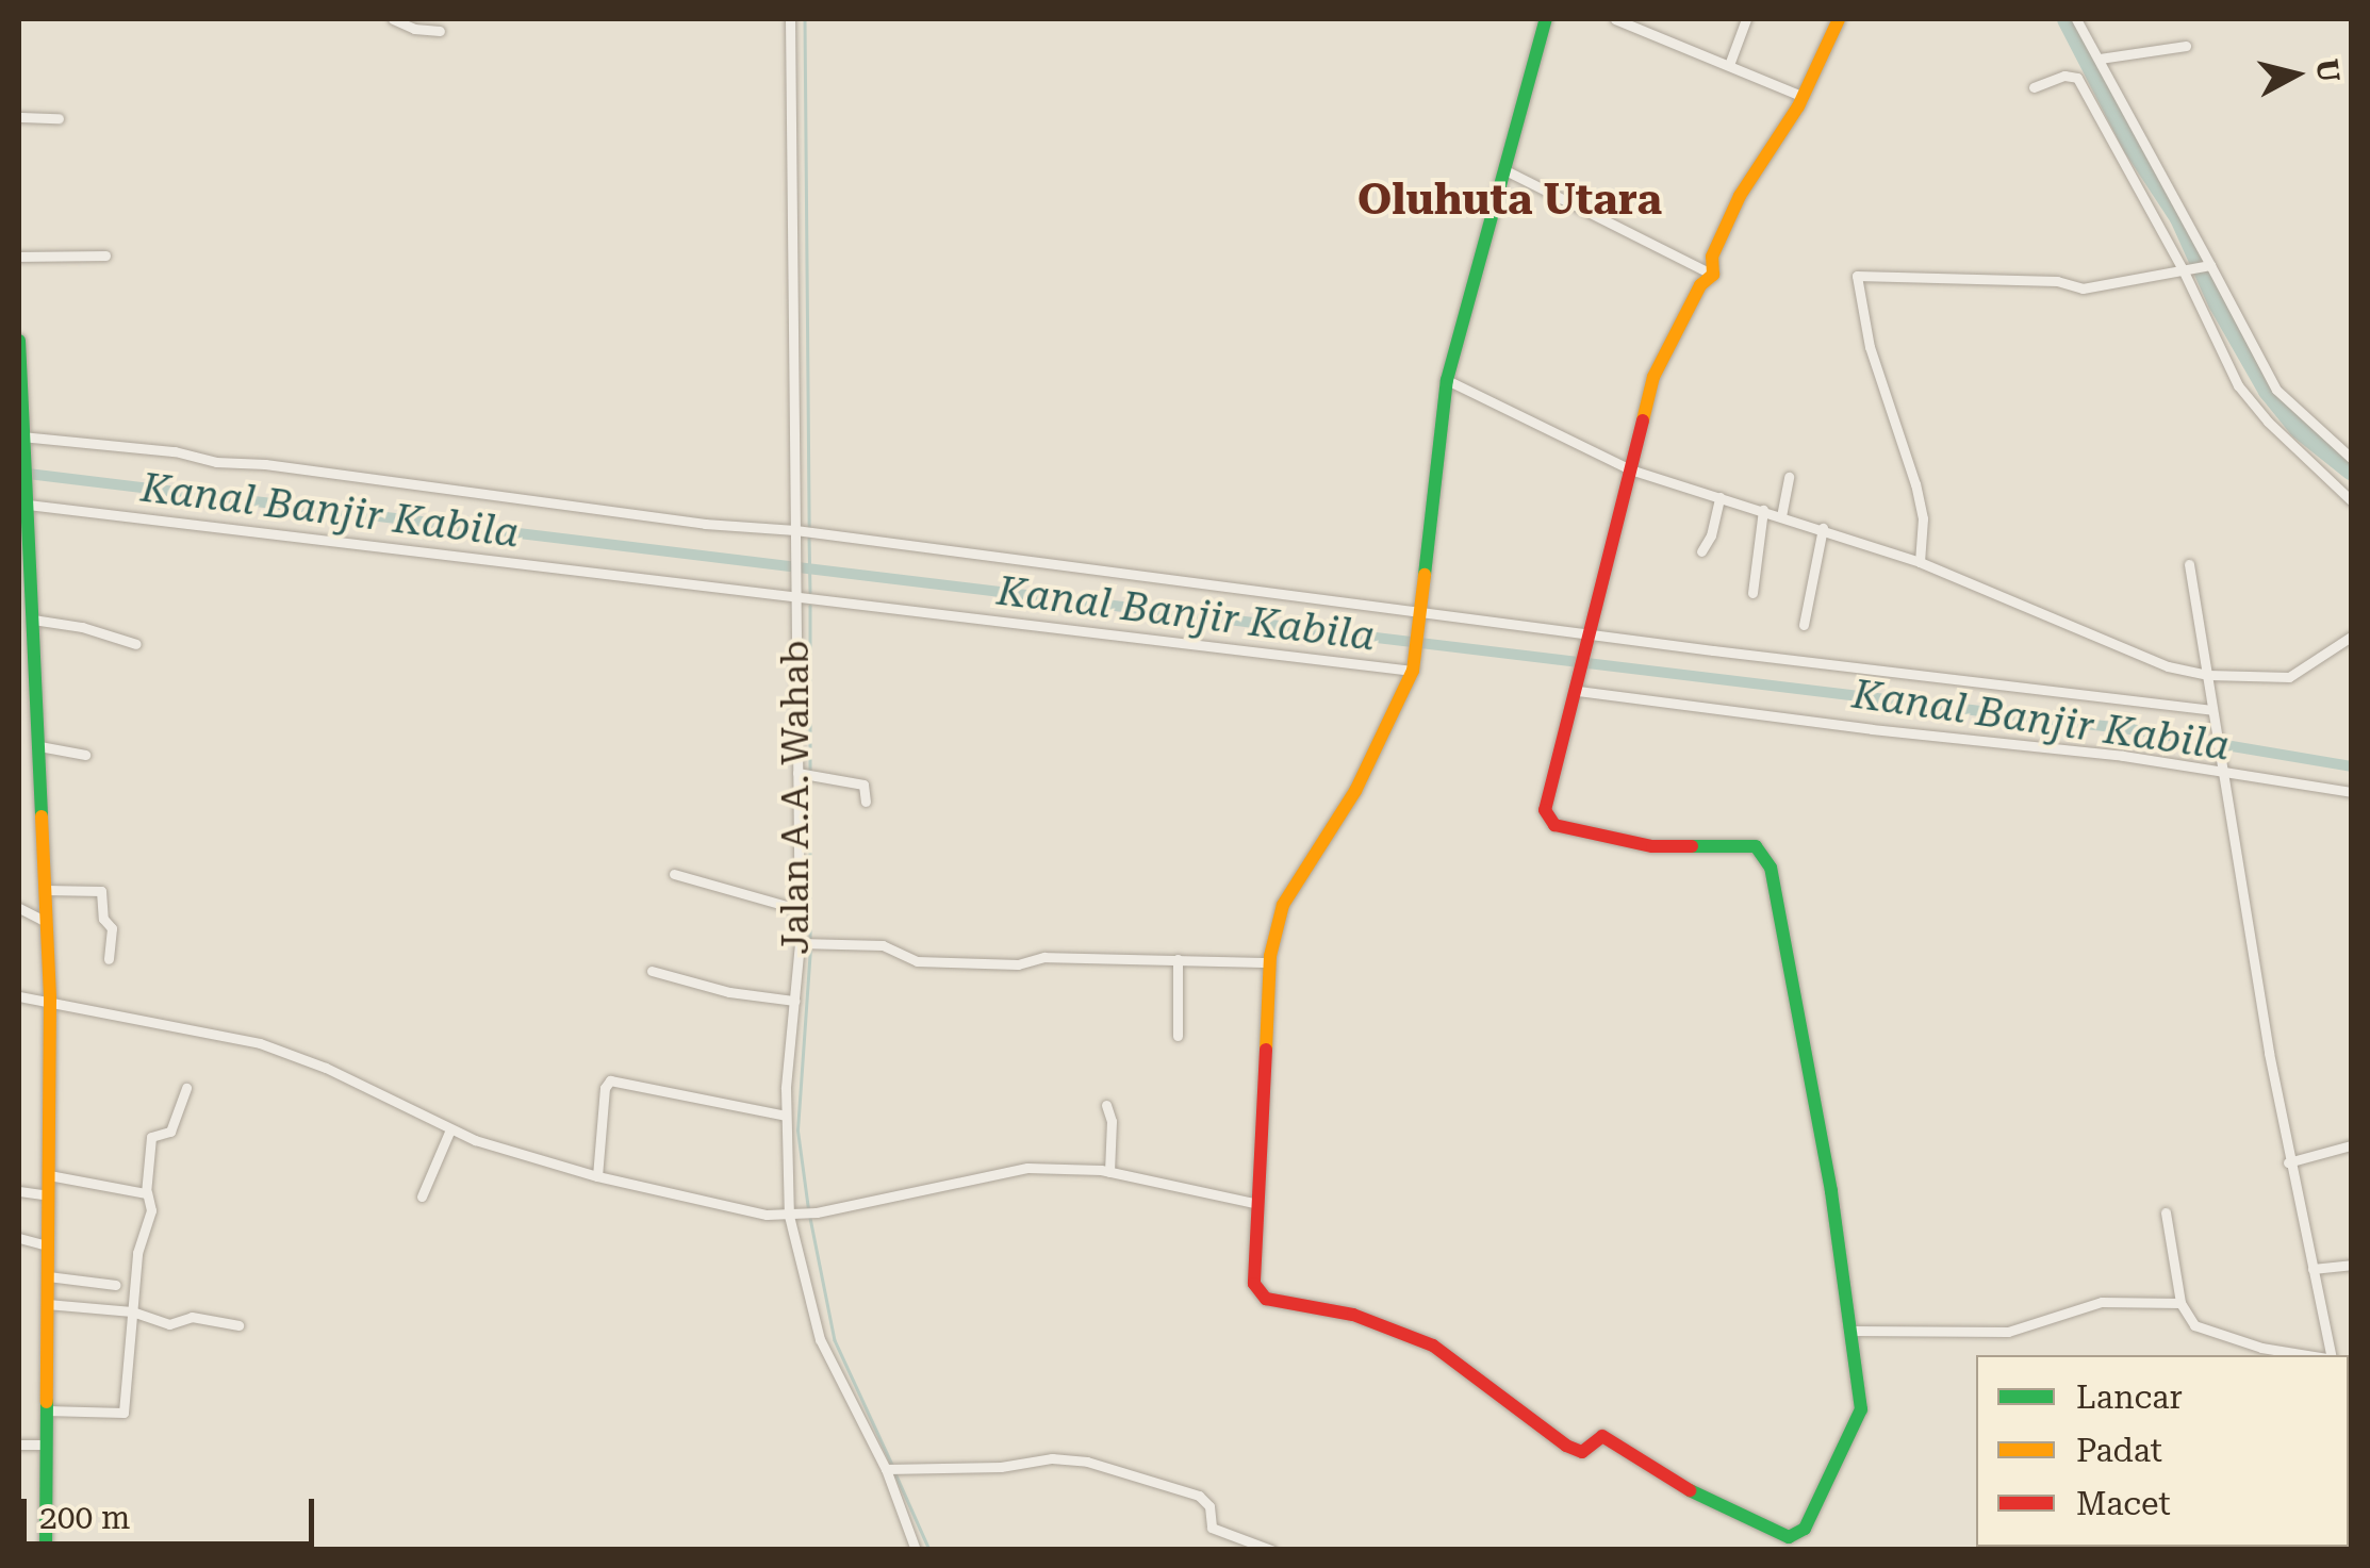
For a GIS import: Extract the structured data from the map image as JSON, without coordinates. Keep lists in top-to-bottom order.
{
  "streets": {
    "street": ["Jalan A.A. Wahab"]
  },
  "districts": ["Oluhuta Utara"],
  "water": ["Kanal Banjir Kabila"],
  "legend": ["Lancar", "Padat", "Macet"],
  "scale_bar": "200 m",
  "north": "right"
}
